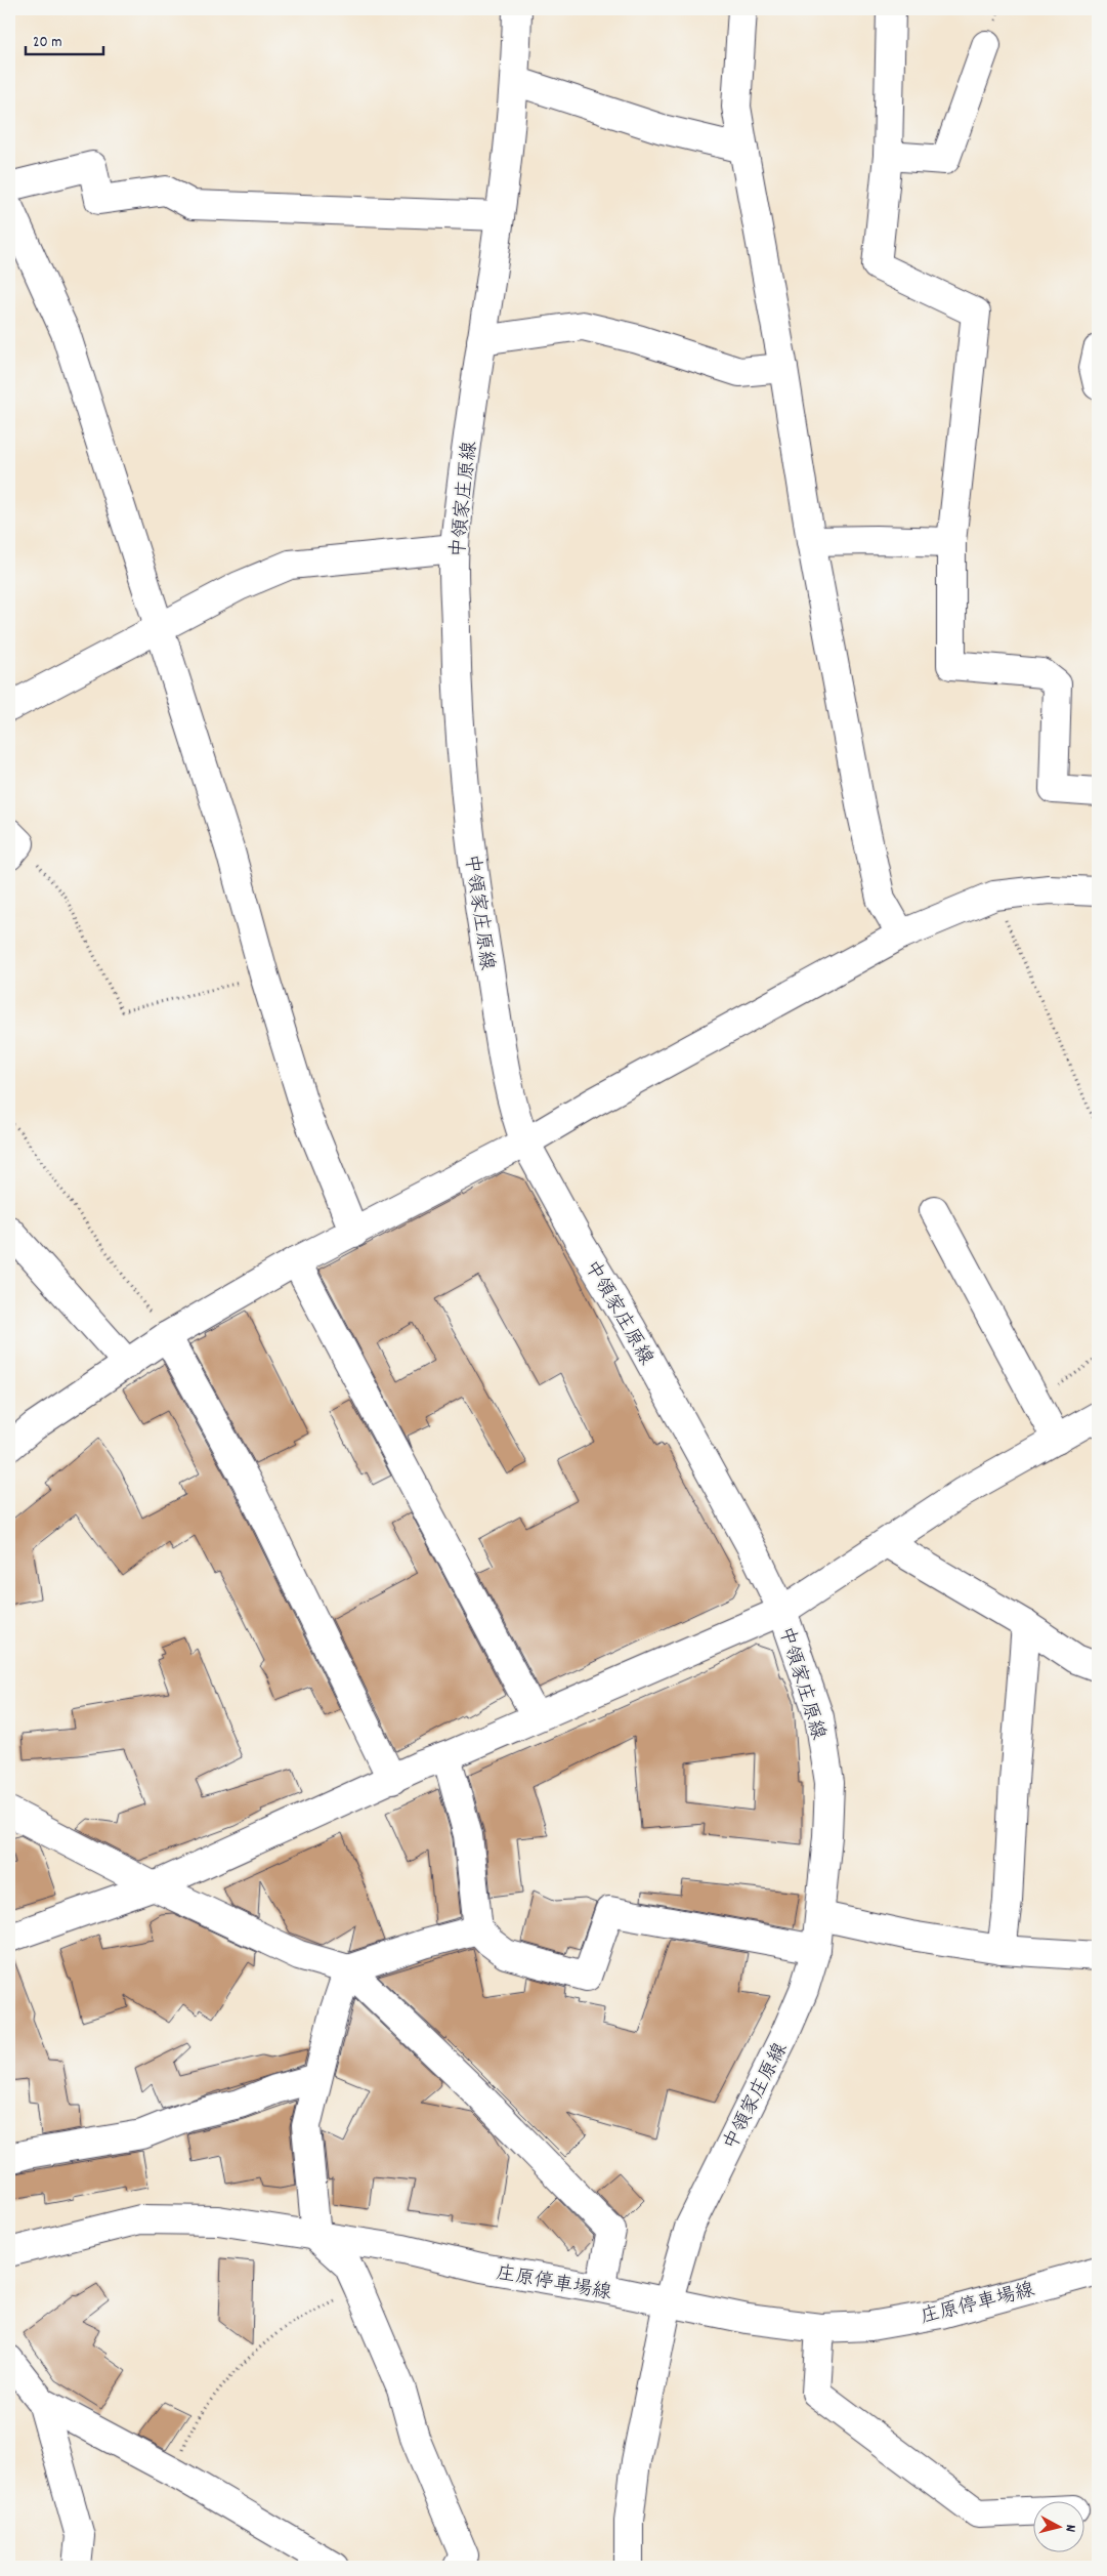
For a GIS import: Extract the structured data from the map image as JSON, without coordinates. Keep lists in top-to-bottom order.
{
  "streets": {
    "street": ["中領家庄原線", "庄原停車場線"]
  },
  "crossings": [
    ["中領家庄原線", "庄原停車場線"]
  ],
  "scale_bar": "20 m",
  "north": "right"
}
